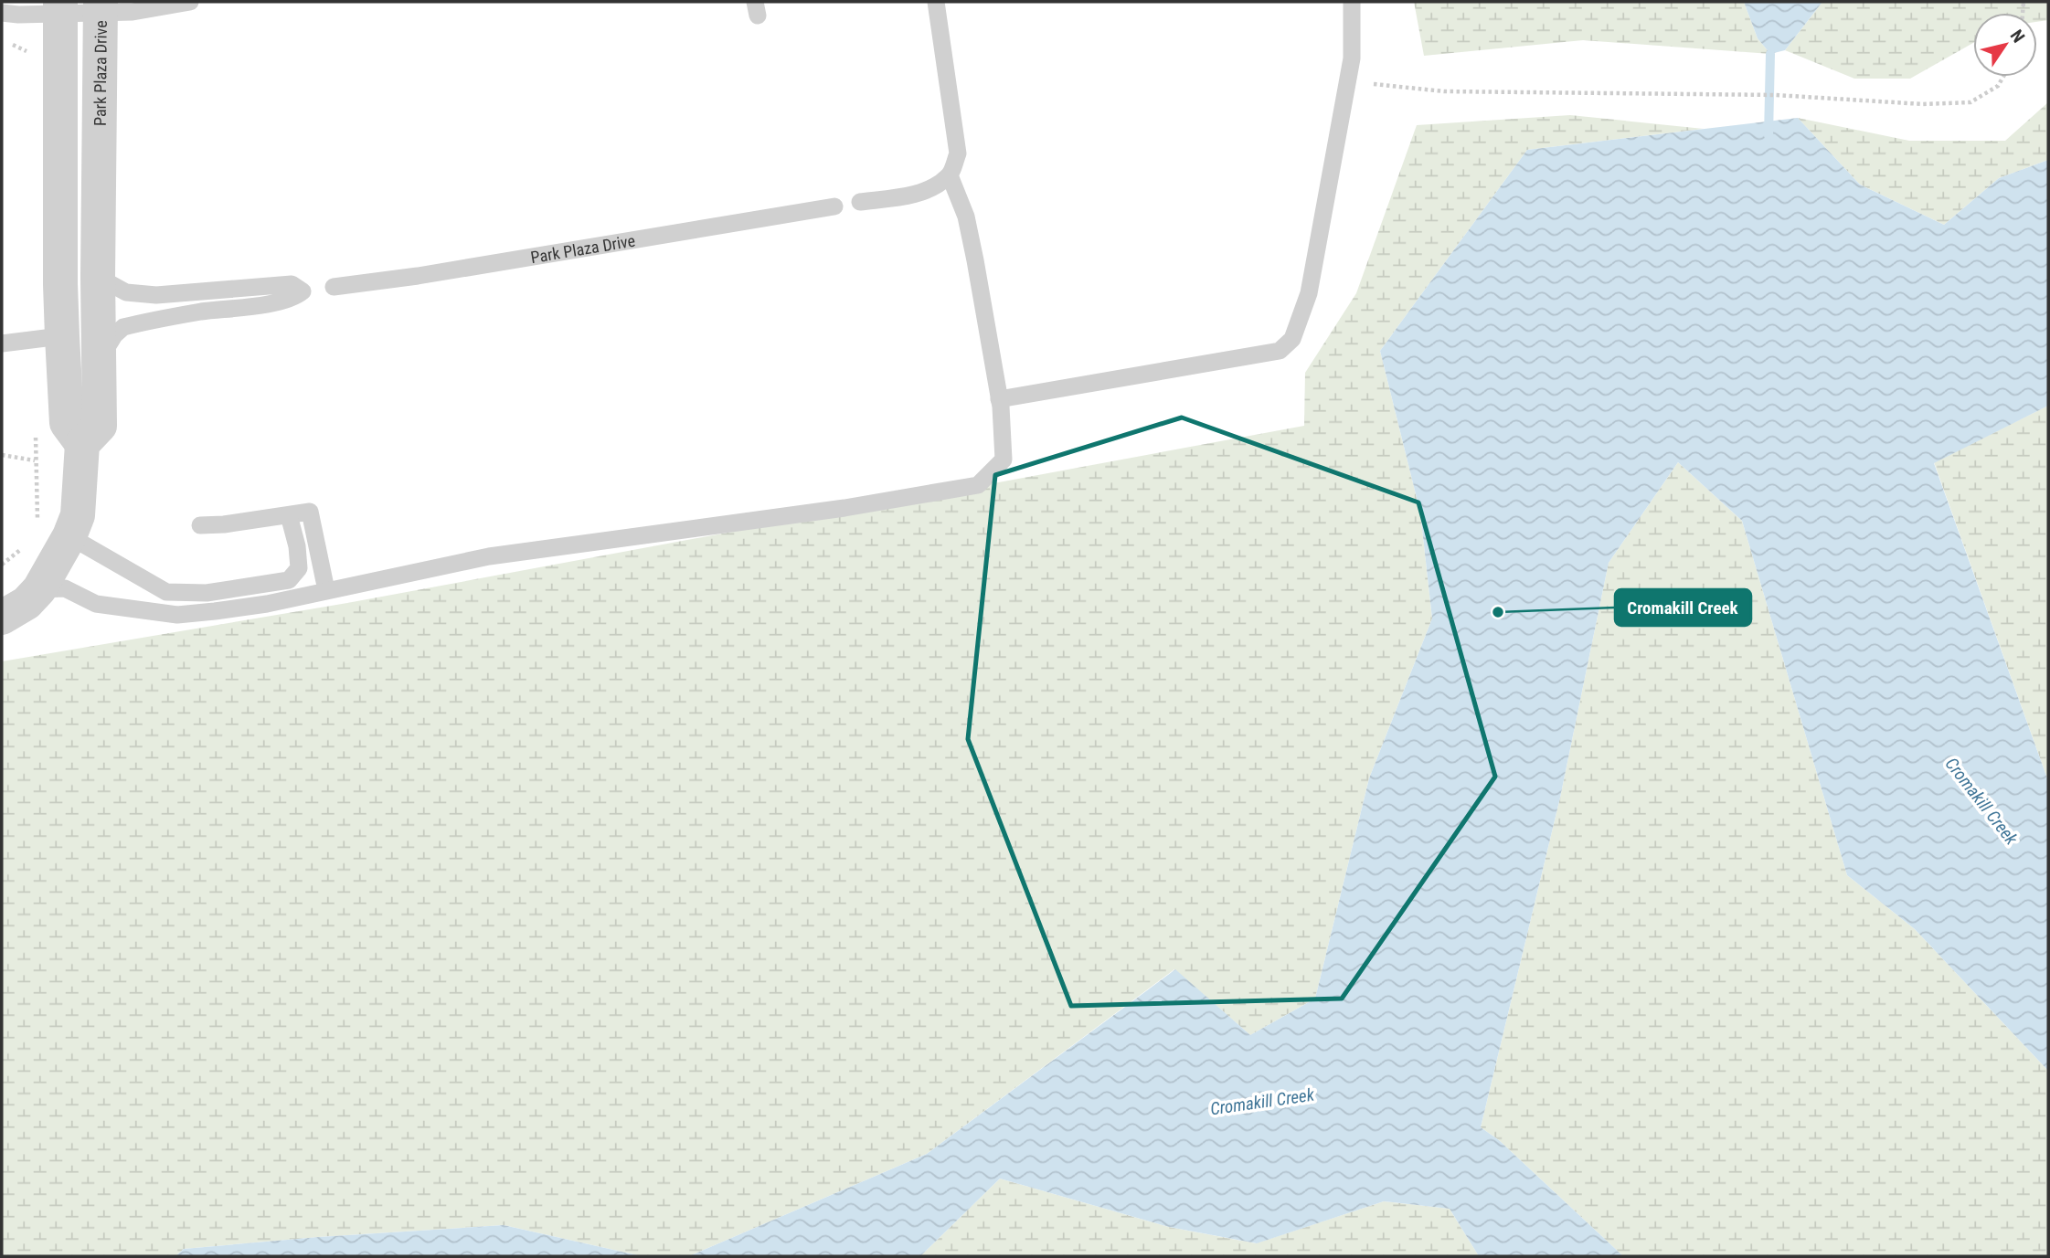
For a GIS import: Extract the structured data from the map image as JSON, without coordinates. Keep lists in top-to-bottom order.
{
  "streets": {
    "street": ["Park Plaza Drive"]
  },
  "water": ["Cromakill Creek"],
  "places": ["Cromakill Creek"],
  "north": "top right"
}
